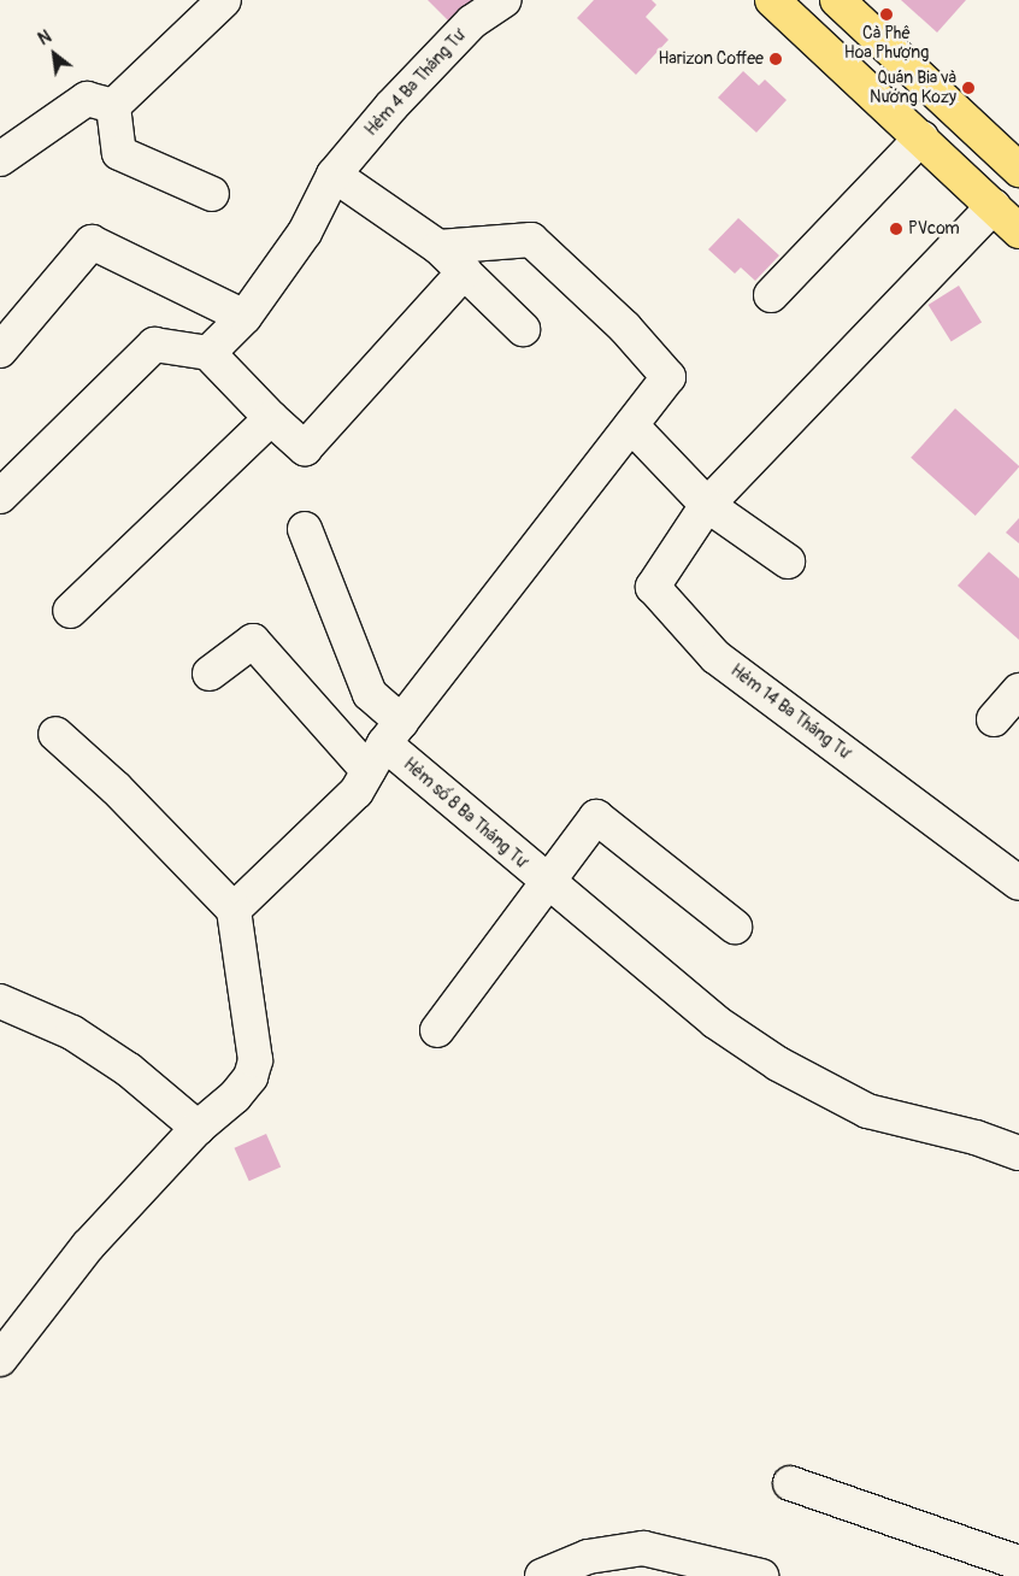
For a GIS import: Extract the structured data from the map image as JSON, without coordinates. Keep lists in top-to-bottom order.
{
  "streets": {
    "street": ["Hẻm 4 Ba Tháng Tư", "Hẻm 14 Ba Tháng Tư", "Hẻm số 8 Ba Tháng Tư"]
  },
  "places": [
    "Cà Phê Hoa Phượng",
    "Harizon Coffee",
    "Quán Bia và Nướng Kozy",
    "PVcom"
  ],
  "north": "top left"
}
